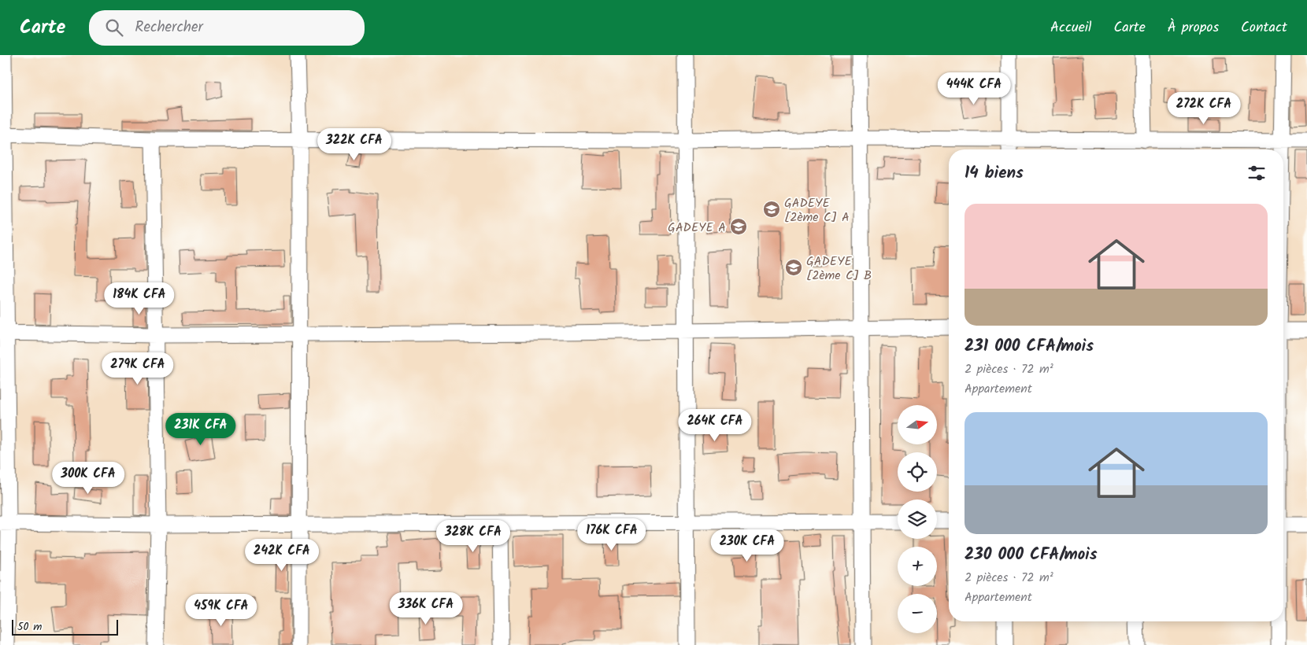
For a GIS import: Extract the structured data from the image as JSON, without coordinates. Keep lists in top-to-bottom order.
{
  "places": {
    "school or university": ["GADEYE [2ème C] A", "GADEYE A", "GADEYE [2ème C] B"]
  },
  "scale_bar": "50 m",
  "north": "right",
  "page": {
    "header": "Carte",
    "search": "Rechercher",
    "nav": [
      "Accueil",
      "Carte",
      "À propos",
      "Contact"
    ],
    "price": [
      "444K CFA",
      "272K CFA",
      "322K CFA",
      "184K CFA",
      "279K CFA",
      "264K CFA",
      "231K CFA",
      "300K CFA",
      "176K CFA",
      "328K CFA",
      "230K CFA",
      "242K CFA",
      "336K CFA",
      "459K CFA"
    ],
    "heading": "14 biens",
    "list": [
      {
        "name": "231 000 CFA/mois",
        "note": "2 pièces · 72 m² · Appartement"
      },
      {
        "name": "230 000 CFA/mois",
        "note": "2 pièces · 72 m² · Appartement"
      }
    ],
    "map_buttons": ["+", "−"],
    "scale": "50 m"
  }
}
